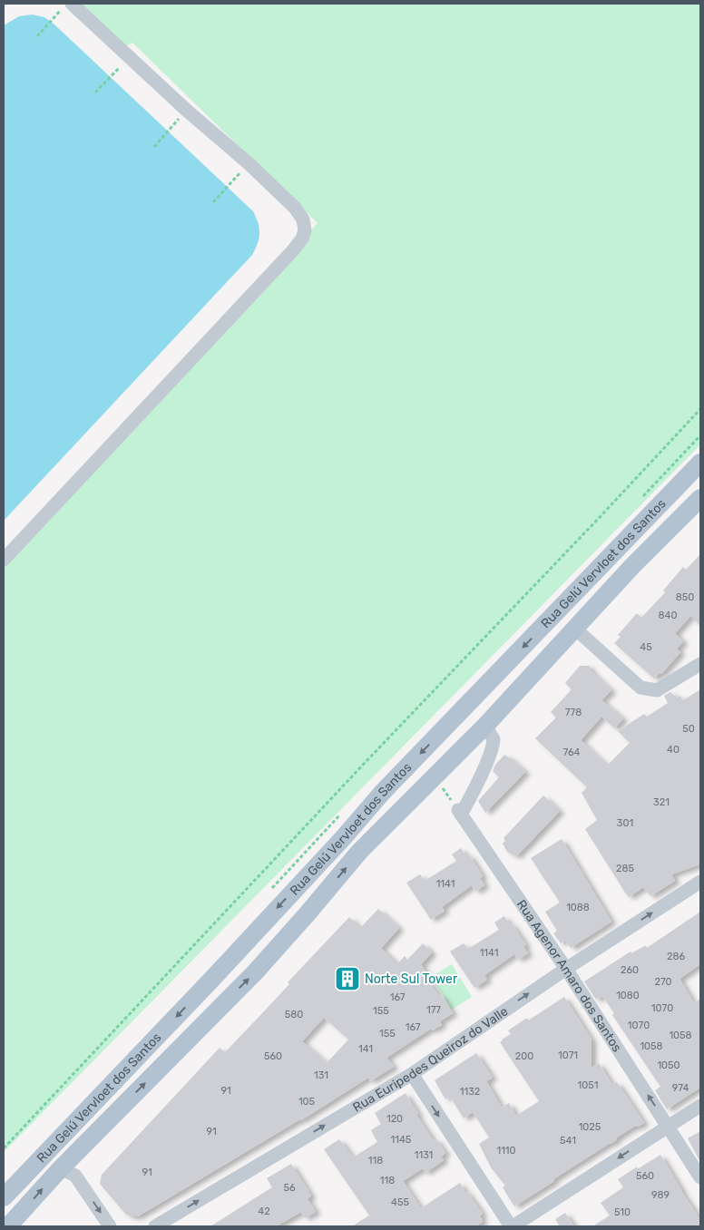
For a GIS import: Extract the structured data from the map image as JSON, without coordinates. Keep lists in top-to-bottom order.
{
  "streets": {
    "main road": ["Rua Gelú Vervloet dos Santos"],
    "street": ["Rua Agenor Amaro dos Santos", "Rua Euripedes Queiroz do Valle"]
  },
  "crossings": [
    ["Rua Agenor Amaro dos Santos", "Rua Euripedes Queiroz do Valle"]
  ],
  "one_way": ["Rua Agenor Amaro dos Santos", "Rua Euripedes Queiroz do Valle"],
  "places": {
    "building": ["Norte Sul Tower"]
  },
  "house_numbers": [
    "850",
    "840",
    "45",
    "778",
    "50",
    "40",
    "764",
    "321",
    "301",
    "285",
    "1141",
    "1088",
    "1141",
    "286",
    "260",
    "270",
    "1080",
    "167",
    "1070",
    "177",
    "155",
    "580",
    "1070",
    "167",
    "155",
    "1058",
    "1058",
    "141",
    "1071",
    "560",
    "200",
    "1050",
    "131",
    "1051",
    "974",
    "91",
    "1132",
    "105",
    "120",
    "1025",
    "91",
    "1145",
    "541",
    "1110",
    "1131",
    "118",
    "91",
    "560",
    "118",
    "56",
    "989",
    "455",
    "42",
    "510"
  ]
}
